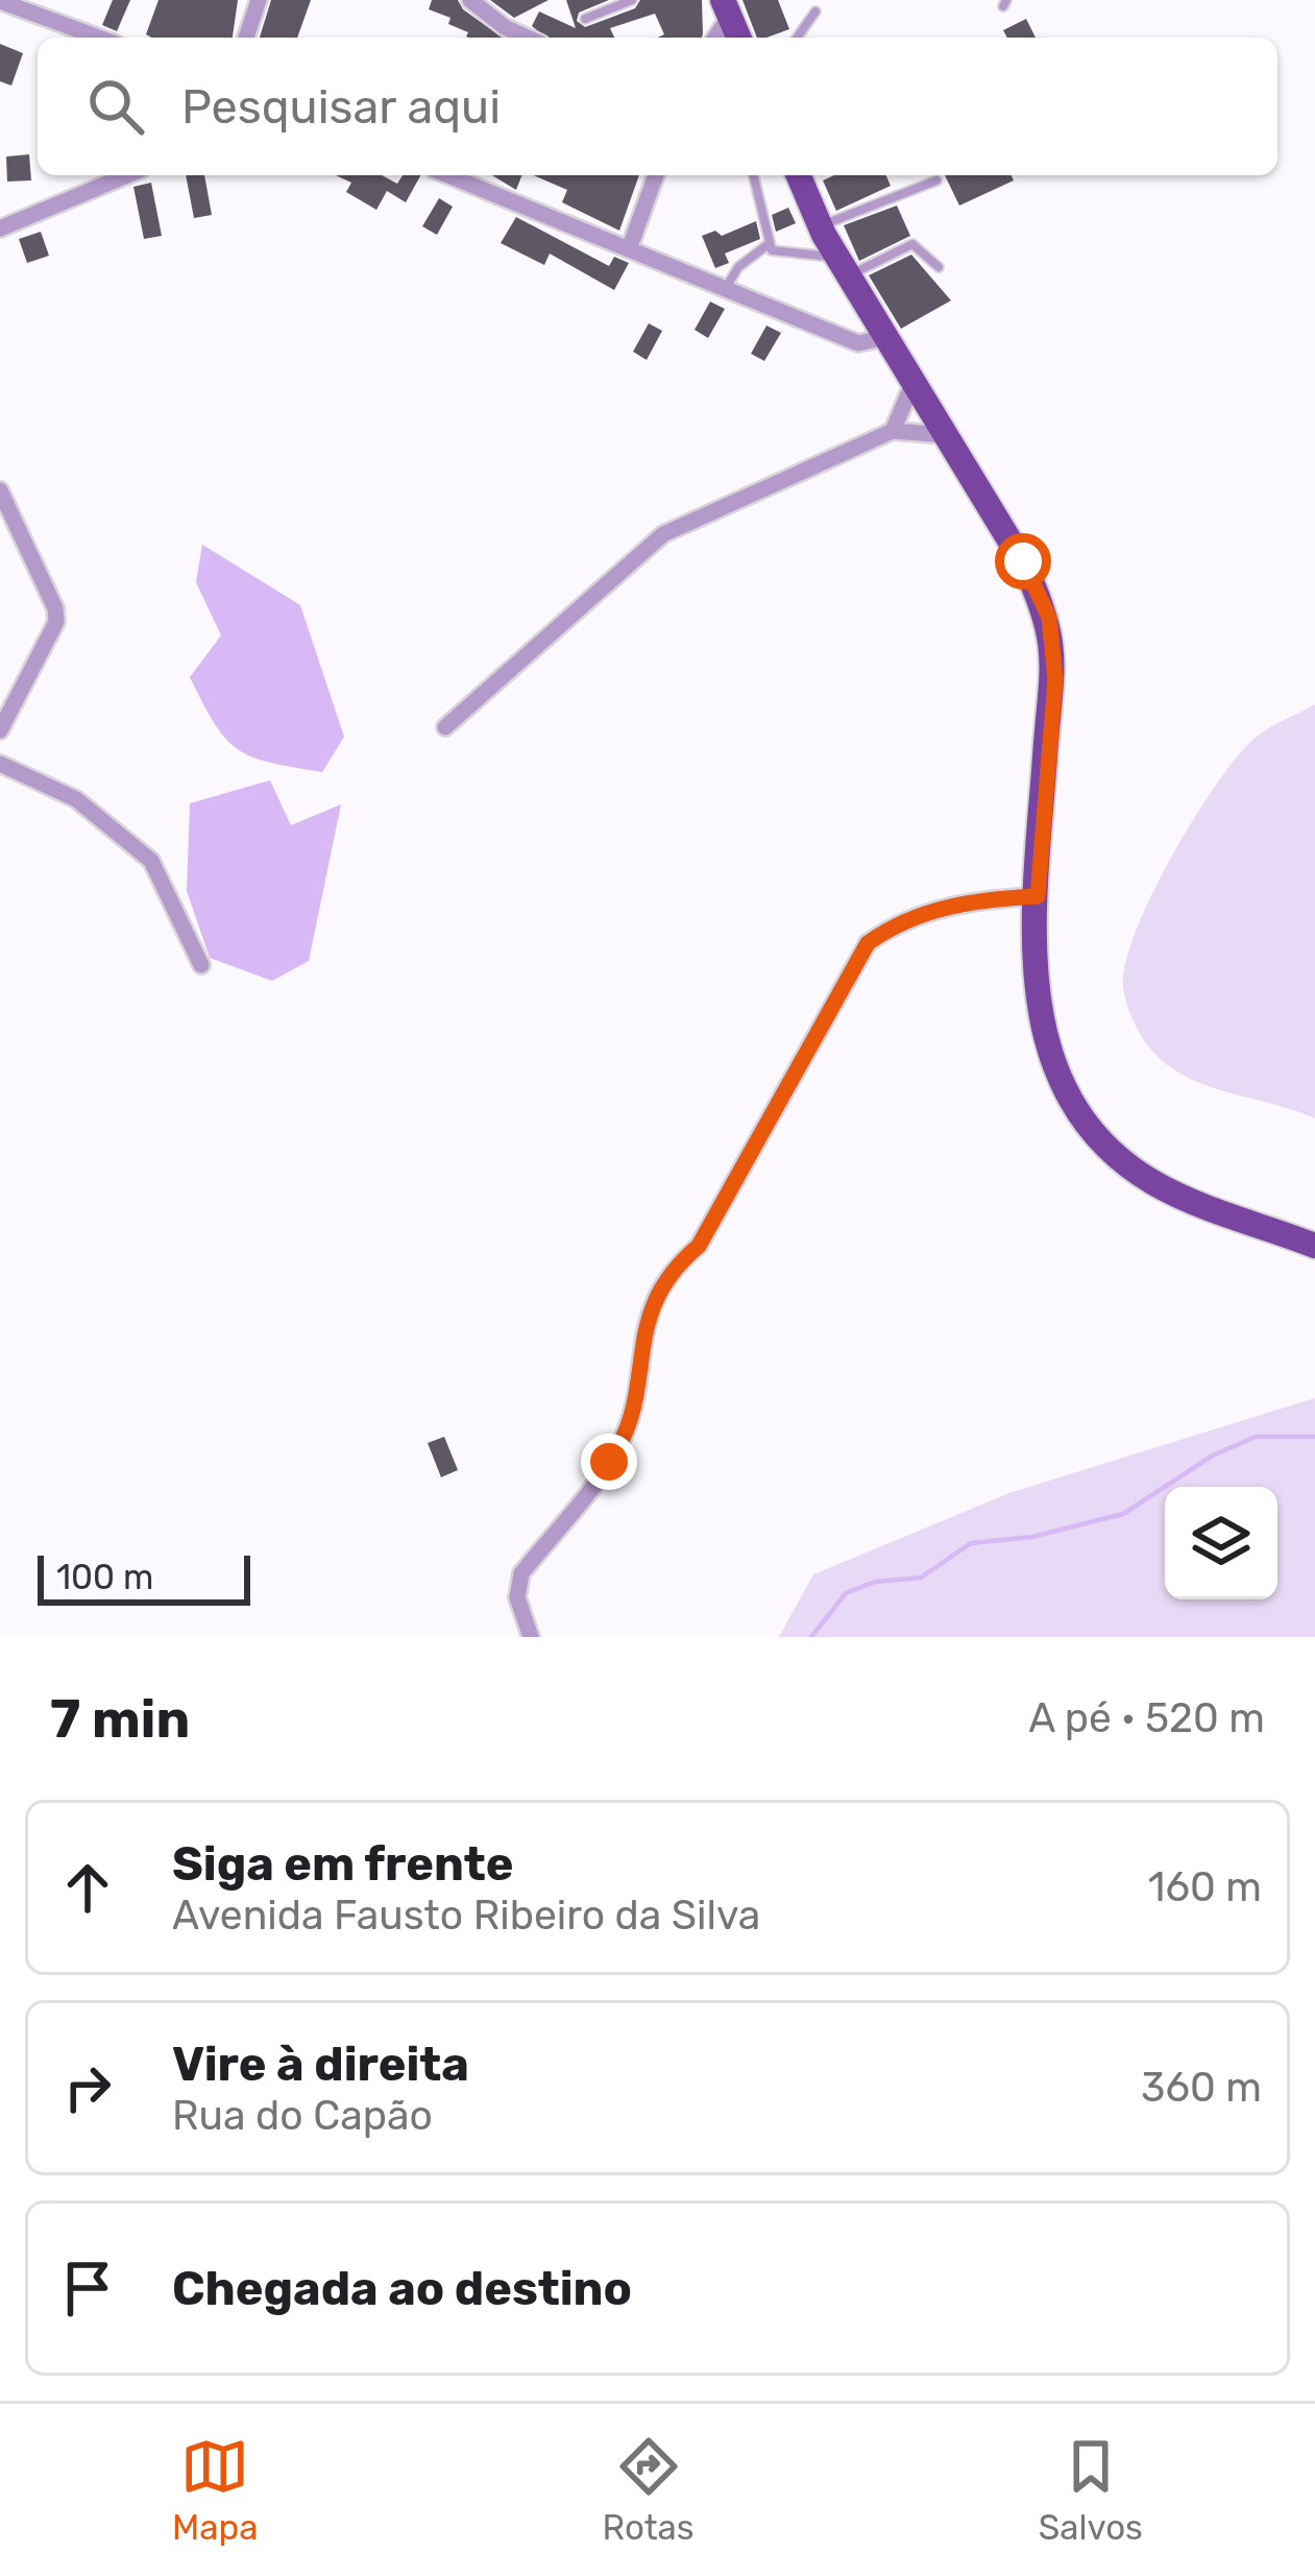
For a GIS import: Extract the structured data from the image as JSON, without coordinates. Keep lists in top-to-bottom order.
{
  "scale_bar": "100 m",
  "page": {
    "search": "Pesquisar aqui",
    "scale": "100 m",
    "heading": ["7 min", "A pé · 520 m"],
    "list": [
      ["Siga em frente", "Avenida Fausto Ribeiro da Silva", "160 m"],
      ["Vire à direita", "Rua do Capão", "360 m"],
      "Chegada ao destino"
    ],
    "nav": ["Mapa", "Rotas", "Salvos"]
  }
}
